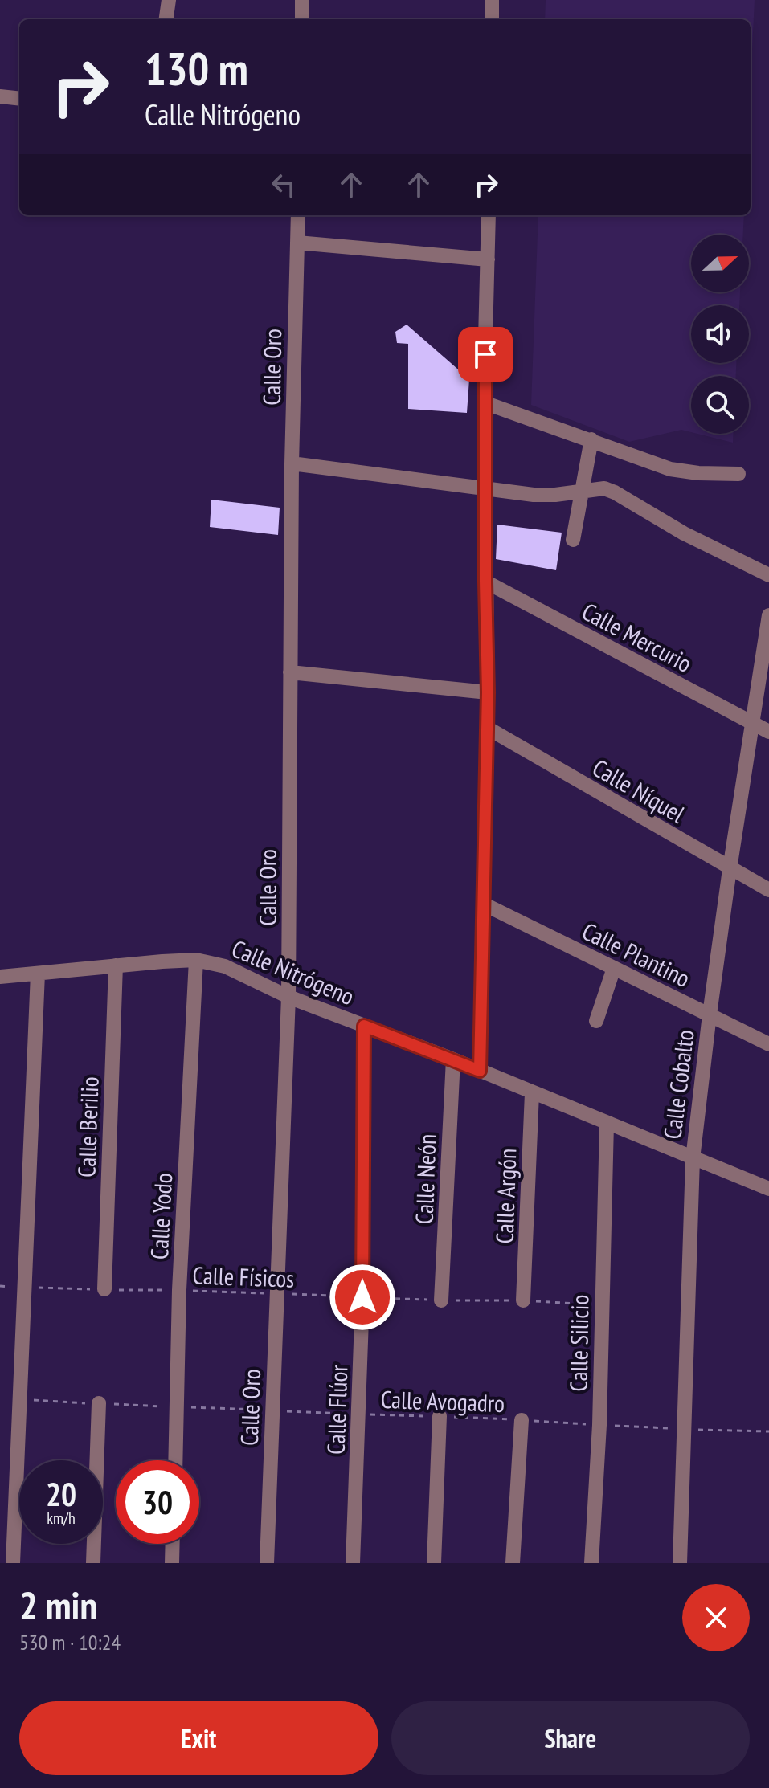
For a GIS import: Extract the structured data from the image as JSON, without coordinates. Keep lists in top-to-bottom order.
{
  "streets": {
    "street": [
      "Calle Oro",
      "Calle Mercurio",
      "Calle Níquel",
      "Calle Plantino",
      "Calle Nitrógeno",
      "Calle Cobalto",
      "Calle Berilio",
      "Calle Neón",
      "Calle Argón",
      "Calle Yodo",
      "Calle Silicio",
      "Calle Flúor"
    ],
    "path": ["Calle Físicos", "Calle Avogadro"]
  },
  "crossings": [
    ["Calle Oro", "Calle Nitrógeno"],
    ["Calle Oro", "Calle Físicos"],
    ["Calle Oro", "Calle Avogadro"],
    ["Calle Mercurio", "Calle Cobalto"],
    ["Calle Níquel", "Calle Cobalto"],
    ["Calle Plantino", "Calle Cobalto"],
    ["Calle Nitrógeno", "Calle Cobalto"],
    ["Calle Nitrógeno", "Calle Berilio"],
    ["Calle Nitrógeno", "Calle Neón"],
    ["Calle Nitrógeno", "Calle Argón"],
    ["Calle Nitrógeno", "Calle Yodo"],
    ["Calle Nitrógeno", "Calle Silicio"],
    ["Calle Nitrógeno", "Calle Flúor"],
    ["Calle Cobalto", "Calle Avogadro"],
    ["Calle Berilio", "Calle Físicos"],
    ["Calle Neón", "Calle Físicos"],
    ["Calle Argón", "Calle Físicos"],
    ["Calle Yodo", "Calle Físicos"],
    ["Calle Yodo", "Calle Avogadro"],
    ["Calle Físicos", "Calle Silicio"],
    ["Calle Físicos", "Calle Flúor"],
    ["Calle Silicio", "Calle Avogadro"],
    ["Calle Avogadro", "Calle Flúor"]
  ],
  "north": "right",
  "page": {
    "turn": ["130 m", "Calle Nitrógeno"],
    "speed": "20 km/h",
    "limit": "30",
    "heading": ["2 min", "530 m · 10:24"],
    "buttons": ["Exit", "Share"]
  }
}
